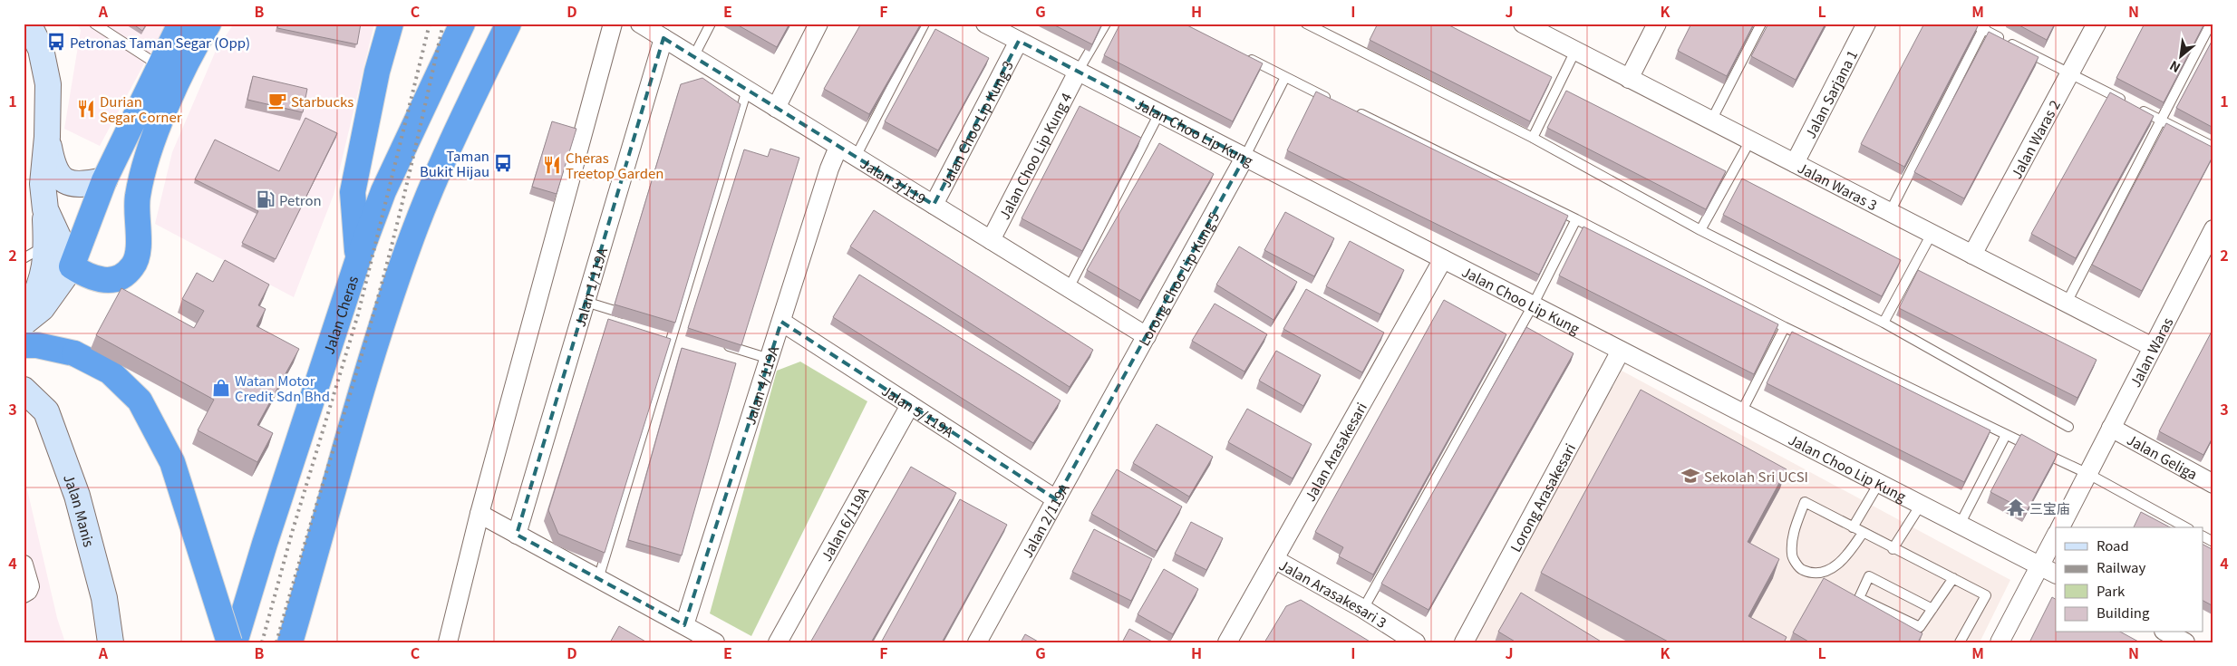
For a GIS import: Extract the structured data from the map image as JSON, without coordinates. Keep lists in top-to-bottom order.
{
  "streets": {
    "highway": ["Jalan Cheras"],
    "street": [
      "Jalan Sarjana 1",
      "Jalan Choo Lip Kung 3",
      "Jalan Choo Lip Kung",
      "Jalan Waras 2",
      "Jalan Choo Lip Kung 4",
      "Jalan 3/119",
      "Jalan Waras 3",
      "Lorong Choo Lip Kung 5",
      "Jalan 1/119A",
      "Jalan Waras",
      "Jalan 4/119A",
      "Jalan 5/119A",
      "Jalan Arasakesari",
      "Jalan Geliga",
      "Lorong Arasakesari",
      "Jalan Manis",
      "Jalan 2/119A",
      "Jalan 6/119A",
      "Jalan Arasakesari 3"
    ]
  },
  "crossings": [
    ["Jalan Sarjana 1", "Jalan Waras 3"],
    ["Jalan Choo Lip Kung 3", "Jalan Choo Lip Kung"],
    ["Jalan Choo Lip Kung 3", "Jalan 3/119"],
    ["Jalan Choo Lip Kung", "Jalan Choo Lip Kung 4"],
    ["Jalan Choo Lip Kung", "Lorong Choo Lip Kung 5"],
    ["Jalan Choo Lip Kung", "Jalan Arasakesari"],
    ["Jalan Choo Lip Kung", "Lorong Arasakesari"],
    ["Jalan Waras 2", "Jalan Waras 3"],
    ["Jalan Choo Lip Kung 4", "Jalan 3/119"],
    ["Jalan 3/119", "Lorong Choo Lip Kung 5"],
    ["Jalan 3/119", "Jalan 1/119A"],
    ["Jalan 3/119", "Jalan 4/119A"],
    ["Jalan Waras 3", "Jalan Waras"],
    ["Lorong Choo Lip Kung 5", "Jalan 2/119A"],
    ["Jalan Waras", "Jalan Geliga"],
    ["Jalan 4/119A", "Jalan 5/119A"],
    ["Jalan 5/119A", "Jalan 2/119A"],
    ["Jalan 5/119A", "Jalan 6/119A"],
    ["Jalan Arasakesari", "Jalan Arasakesari 3"]
  ],
  "places": {
    "bus stop": ["Petronas Taman Segar (Opp)", "Taman Bukit Hijau"],
    "cafe": ["Starbucks"],
    "restaurant": ["Durian Segar Corner", "Cheras Treetop Garden"],
    "fuel station": ["Petron"],
    "shop": ["Watan Motor Credit Sdn Bhd"],
    "school or university": ["Sekolah Sri UCSI"],
    "temple": ["三宝庙"]
  },
  "legend": [
    "Road",
    "Railway",
    "Park",
    "Building"
  ],
  "north": "bottom left",
  "grid": {
    "columns": [
      "A",
      "B",
      "C",
      "D",
      "E",
      "F",
      "G",
      "H",
      "I",
      "J",
      "K",
      "L",
      "M",
      "N"
    ],
    "rows": [
      "1",
      "2",
      "3",
      "4"
    ]
  }
}
